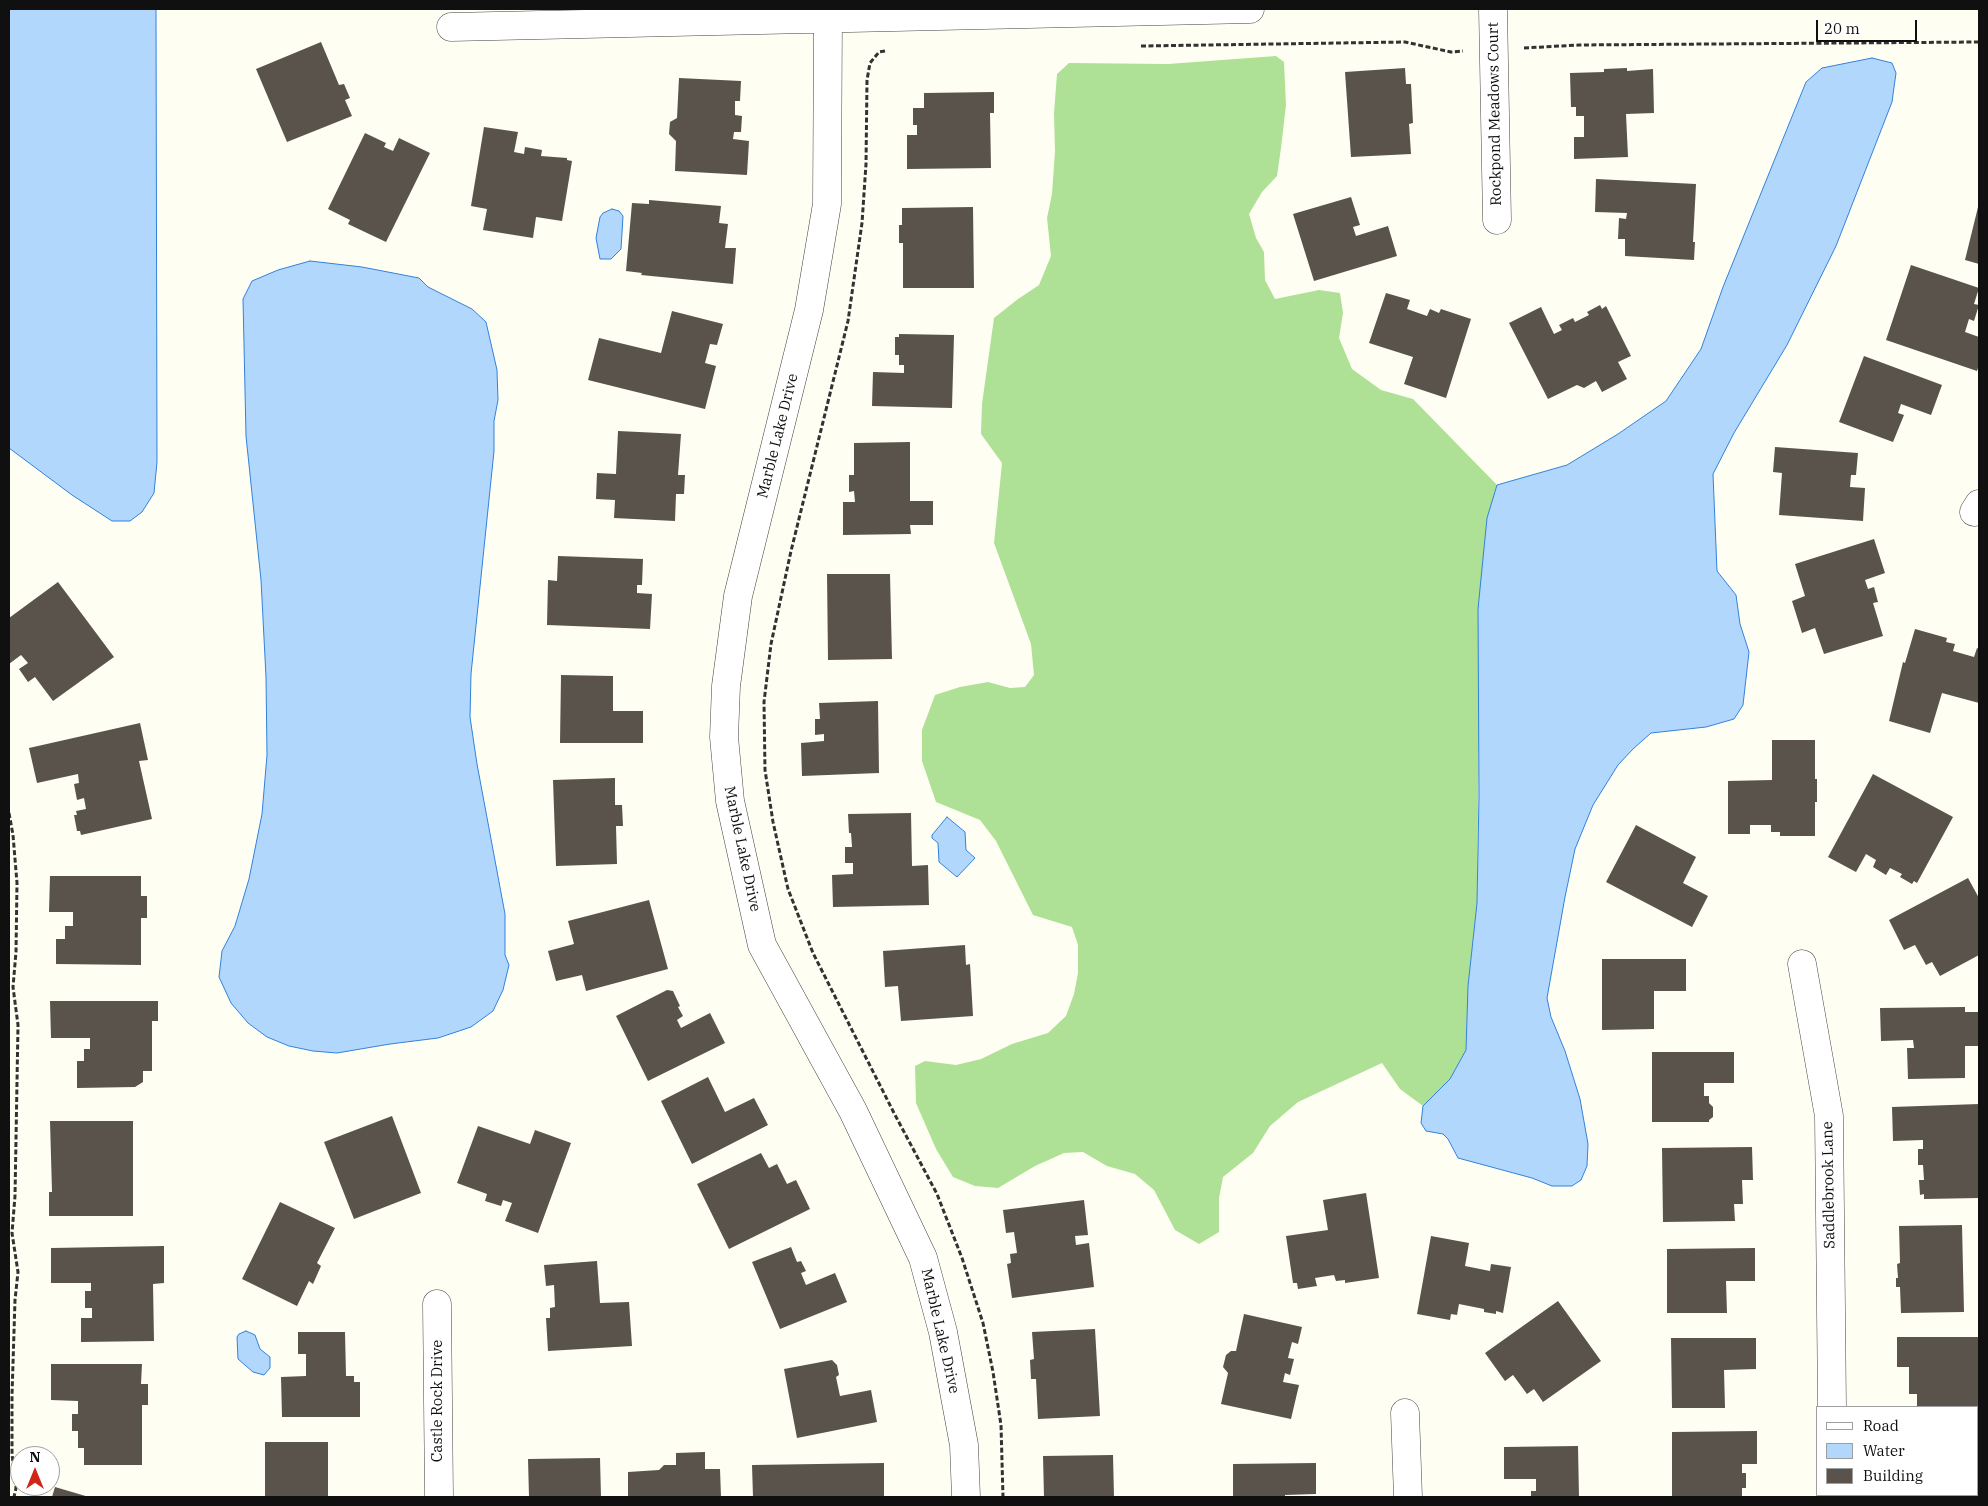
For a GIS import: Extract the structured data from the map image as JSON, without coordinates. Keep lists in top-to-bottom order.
{
  "streets": {
    "street": [
      "Rockpond Meadows Court",
      "Marble Lake Drive",
      "Saddlebrook Lane",
      "Castle Rock Drive"
    ]
  },
  "legend": ["Road", "Water", "Building"],
  "scale_bar": "20 m",
  "north": "top"
}
